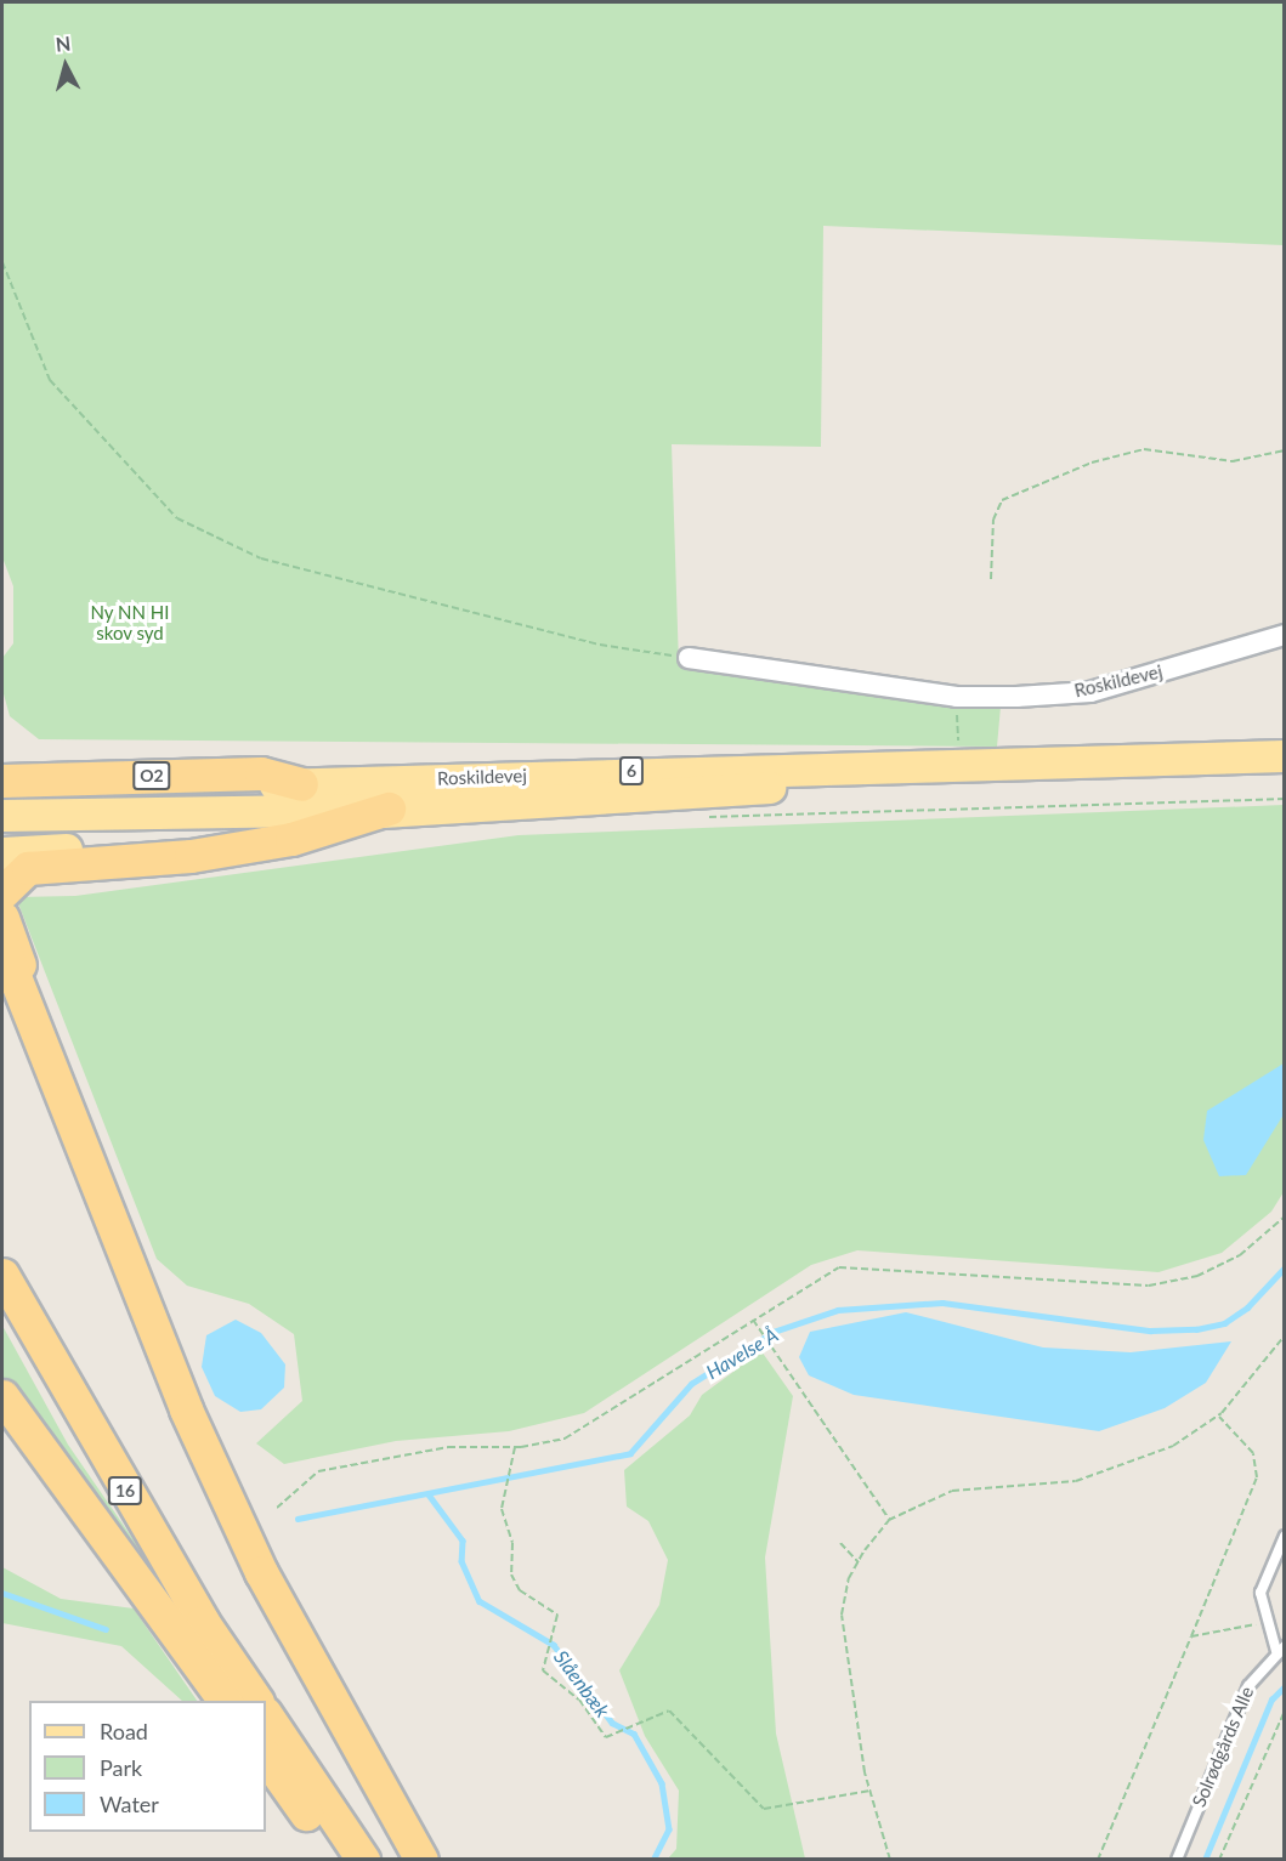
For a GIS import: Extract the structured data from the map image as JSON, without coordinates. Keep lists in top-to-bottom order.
{
  "streets": {
    "highway": ["O2", "16"],
    "main road": ["Roskildevej", "6"],
    "lane": ["Solrødgårds Alle"]
  },
  "crossings": [
    ["Roskildevej", "O2"]
  ],
  "water": ["Havelse Å", "Slåenbæk"],
  "parks": ["Ny NN HI skov syd"],
  "legend": ["Road", "Park", "Water"],
  "north": "top"
}
